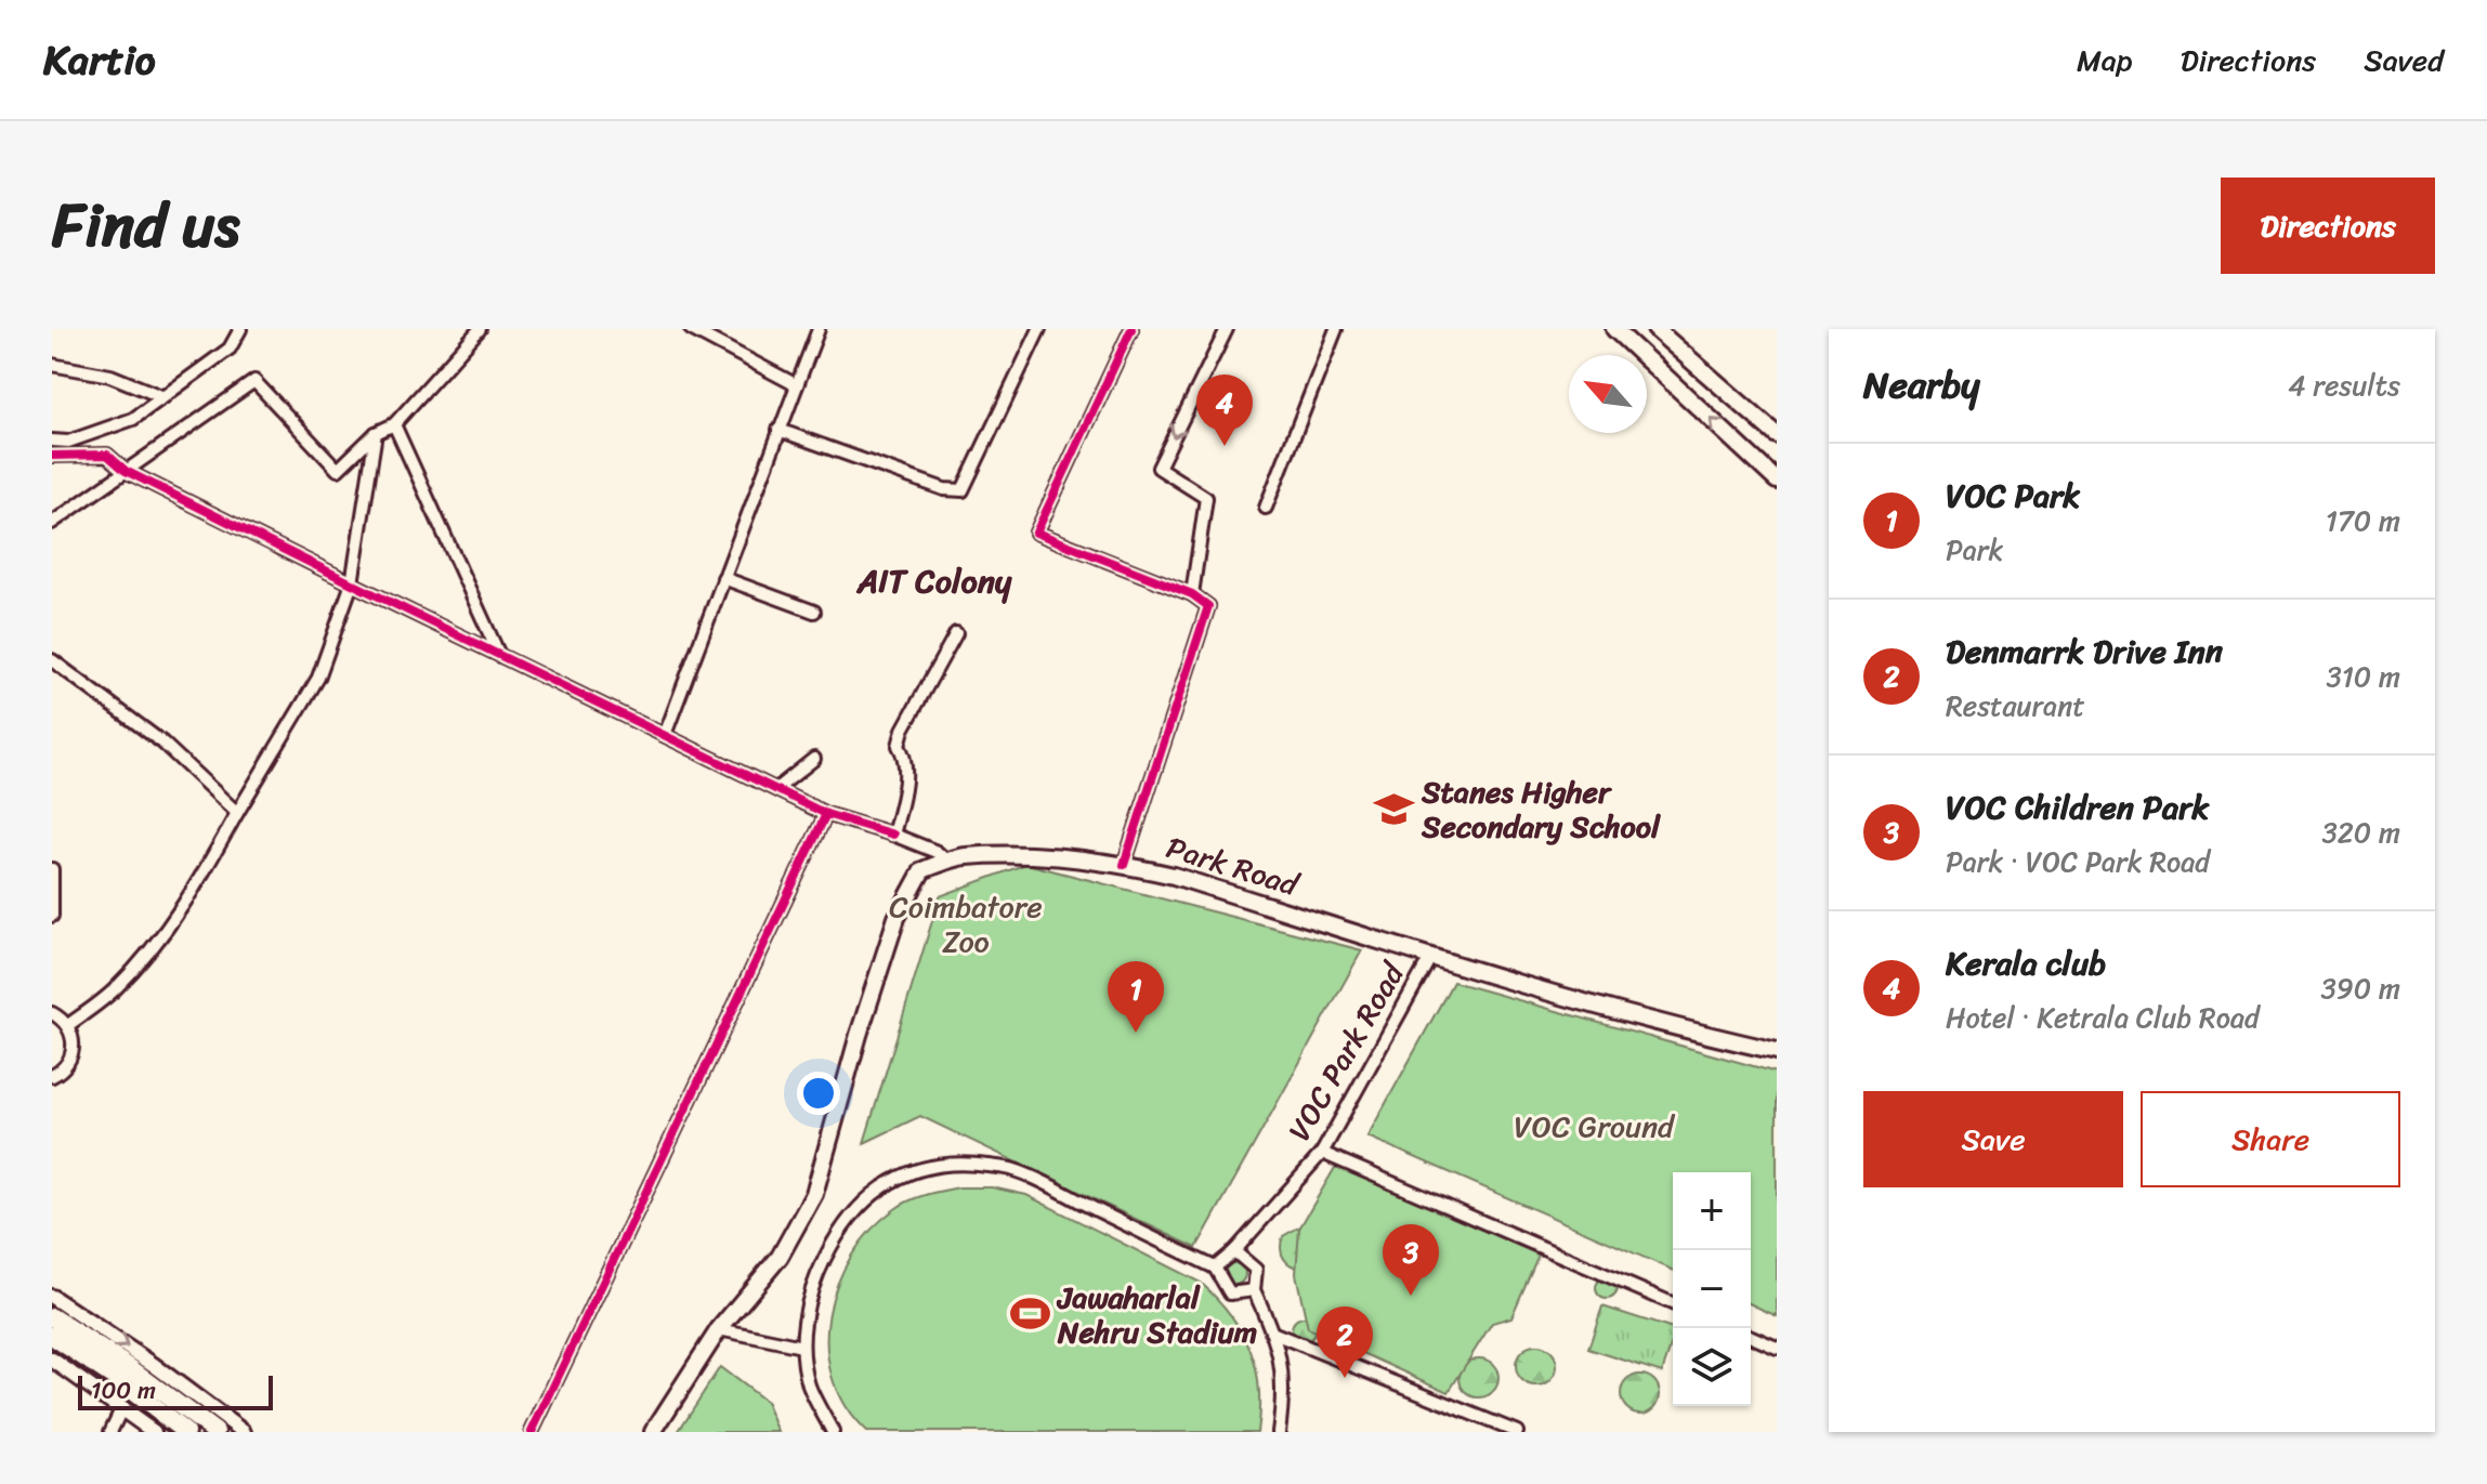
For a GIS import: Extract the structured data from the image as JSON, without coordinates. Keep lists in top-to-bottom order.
{
  "streets": {
    "main road": ["Park Road"],
    "street": ["VOC Park Road"]
  },
  "crossings": [
    ["Park Road", "VOC Park Road"]
  ],
  "districts": ["AIT Colony"],
  "parks": ["Coimbatore Zoo", "VOC Ground"],
  "places": {
    "school or university": ["Stanes Higher Secondary School"],
    "sports": ["Jawaharlal Nehru Stadium"]
  },
  "scale_bar": "100 m",
  "north": "top left",
  "page": {
    "header": "Kartio",
    "nav": ["Map", "Directions", "Saved"],
    "title": "Find us",
    "buttons": [
      "Directions",
      ["Save", "Share"]
    ],
    "heading": ["Nearby", "4 results"],
    "pins": [
      "4",
      "1",
      "3",
      "2"
    ],
    "list": [
      {
        "mark": "1",
        "name": "VOC Park",
        "note": "Park",
        "value": "170 m"
      },
      {
        "mark": "2",
        "name": "Denmarrk Drive Inn",
        "note": "Restaurant",
        "value": "310 m"
      },
      {
        "mark": "3",
        "name": "VOC Children Park",
        "note": "Park · VOC Park Road",
        "value": "320 m"
      },
      {
        "mark": "4",
        "name": "Kerala club",
        "note": "Hotel · Ketrala Club Road",
        "value": "390 m"
      }
    ],
    "map_buttons": ["+", "−"],
    "scale": "100 m"
  }
}
